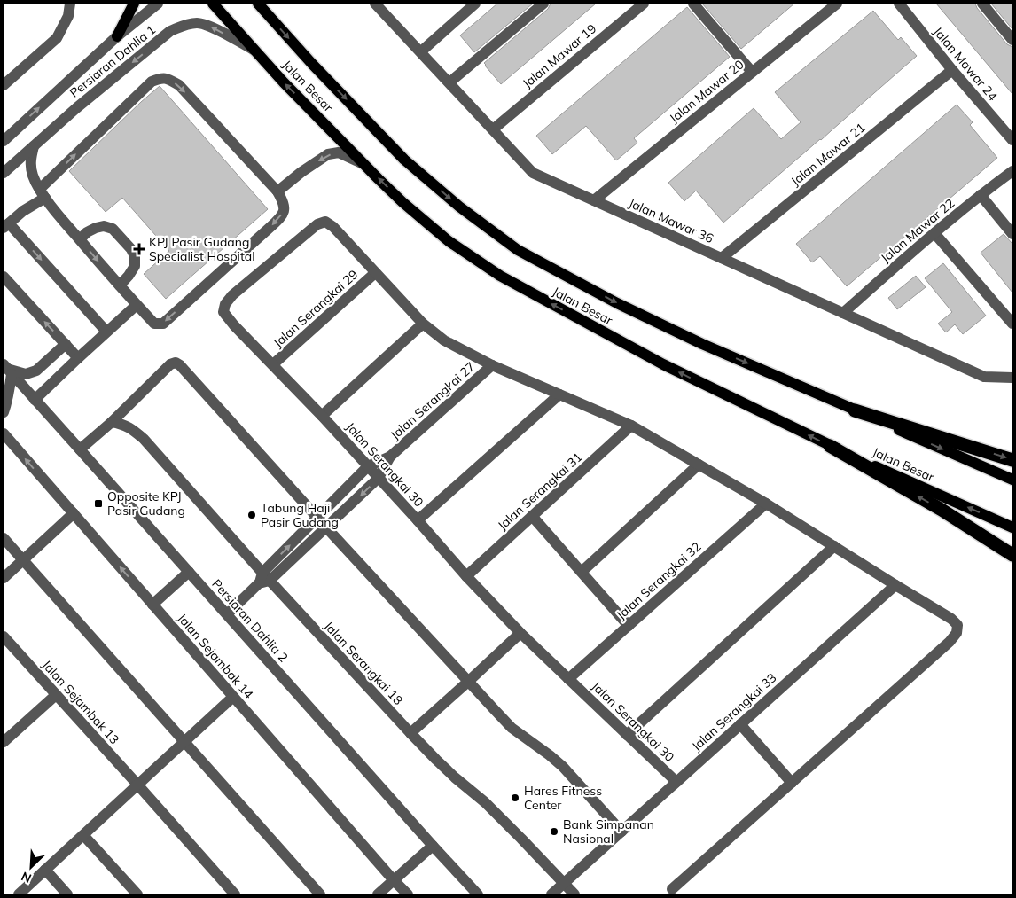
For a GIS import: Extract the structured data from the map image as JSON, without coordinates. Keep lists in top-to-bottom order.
{
  "streets": {
    "main road": ["Jalan Besar"],
    "street": [
      "Jalan Mawar 19",
      "Persiaran Dahlia 1",
      "Jalan Mawar 24",
      "Jalan Mawar 20",
      "Jalan Mawar 21",
      "Jalan Mawar 36",
      "Jalan Mawar 22",
      "Jalan Serangkai 29",
      "Jalan Serangkai 27",
      "Jalan Serangkai 30",
      "Jalan Serangkai 31",
      "Jalan Serangkai 32",
      "Persiaran Dahlia 2",
      "Jalan Sejambak 14",
      "Jalan Serangkai 18",
      "Jalan Sejambak 13",
      "Jalan Serangkai 33"
    ]
  },
  "crossings": [
    ["Jalan Mawar 19", "Jalan Mawar 36"],
    ["Persiaran Dahlia 1", "Jalan Besar"],
    ["Jalan Mawar 24", "Jalan Mawar 21"],
    ["Jalan Mawar 20", "Jalan Mawar 36"],
    ["Jalan Mawar 21", "Jalan Mawar 36"],
    ["Jalan Mawar 36", "Jalan Mawar 22"],
    ["Jalan Serangkai 29", "Jalan Serangkai 30"],
    ["Jalan Serangkai 27", "Jalan Serangkai 30"],
    ["Jalan Serangkai 27", "Persiaran Dahlia 2"],
    ["Jalan Serangkai 27", "Jalan Serangkai 18"],
    ["Jalan Serangkai 30", "Jalan Serangkai 31"],
    ["Jalan Serangkai 30", "Jalan Serangkai 32"],
    ["Jalan Serangkai 30", "Jalan Serangkai 33"],
    ["Jalan Serangkai 18", "Jalan Serangkai 33"]
  ],
  "places": {
    "health": ["KPJ Pasir Gudang Specialist Hospital"],
    "transit": ["Opposite KPJ Pasir Gudang"],
    "other": ["Tabung Haji Pasir Gudang", "Hares Fitness Center", "Bank Simpanan Nasional"]
  },
  "north": "bottom left"
}
